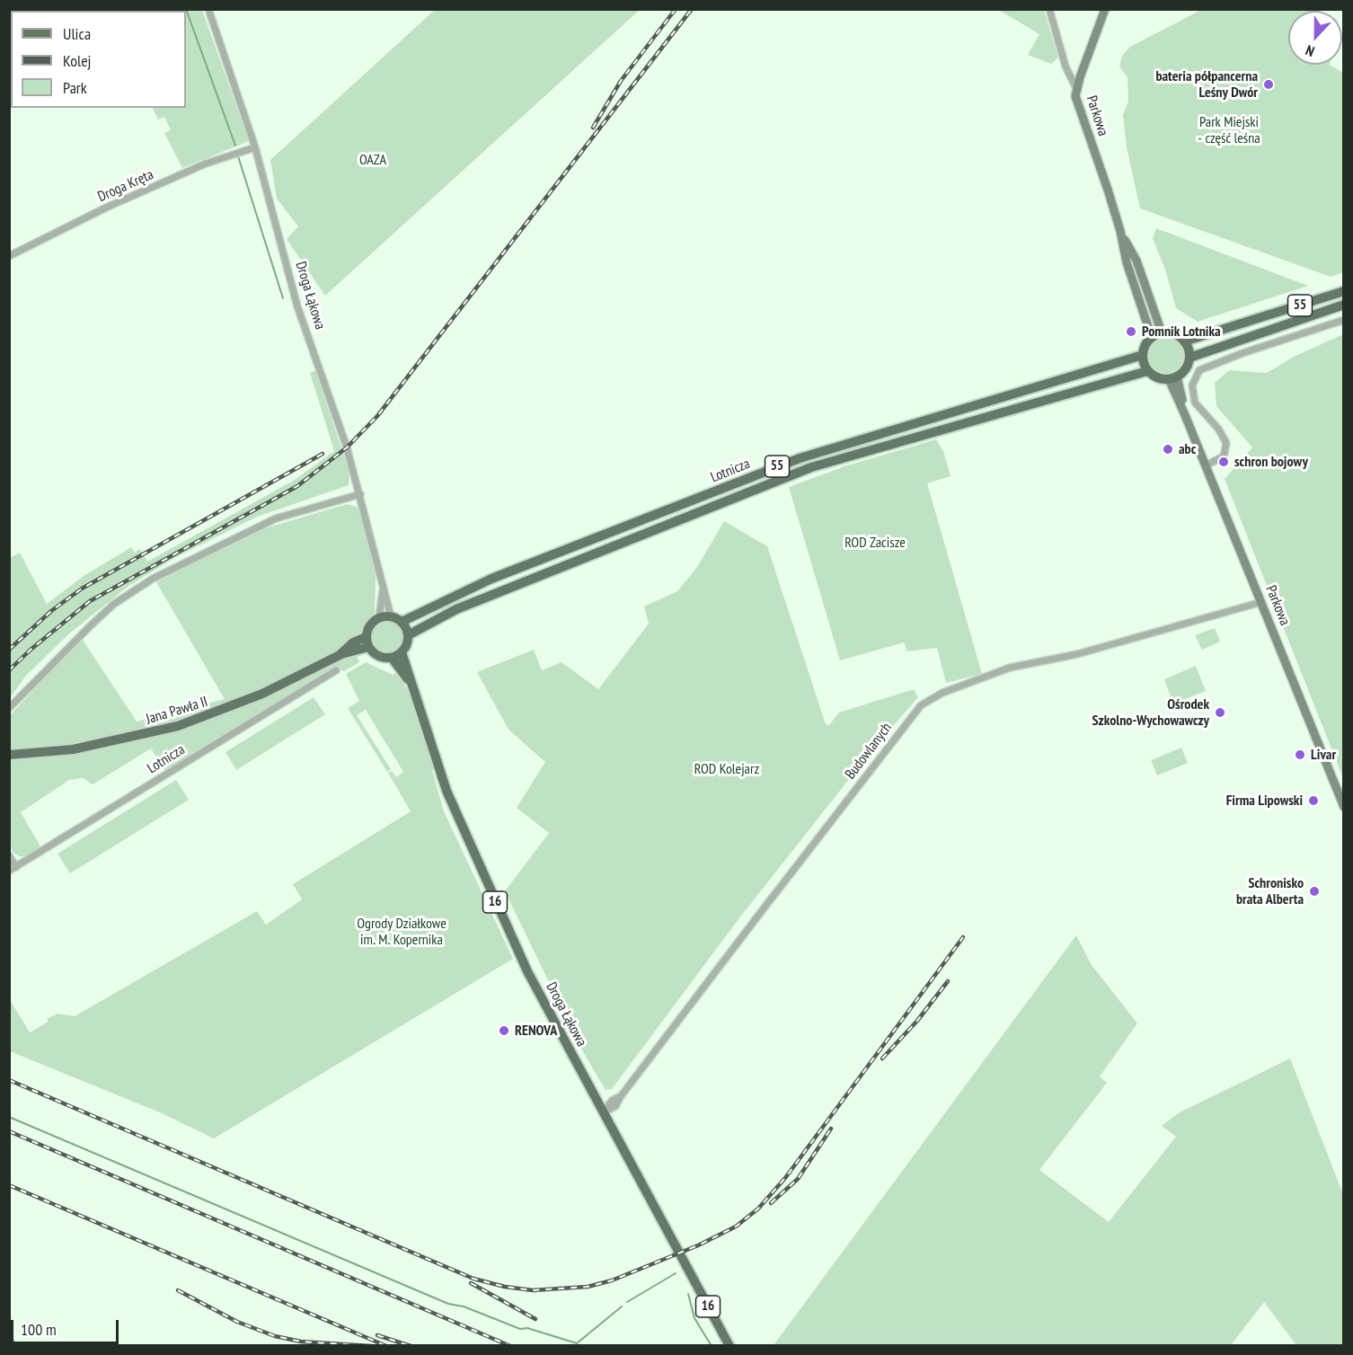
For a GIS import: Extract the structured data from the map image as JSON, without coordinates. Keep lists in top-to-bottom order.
{
  "streets": {
    "main road": [
      "Droga Łąkowa",
      "55",
      "Lotnicza",
      "Jana Pawła II",
      "16"
    ],
    "street": ["Parkowa", "Droga Kręta", "Budowlanych"]
  },
  "crossings": [
    ["Parkowa", "55"],
    ["Parkowa", "Lotnicza"],
    ["Parkowa", "Budowlanych"],
    ["Droga Kręta", "Droga Łąkowa"],
    ["Droga Łąkowa", "Lotnicza"],
    ["Droga Łąkowa", "Jana Pawła II"],
    ["Droga Łąkowa", "Budowlanych"],
    ["Droga Łąkowa", "16"],
    ["55", "Lotnicza"],
    ["Lotnicza", "Jana Pawła II"],
    ["Lotnicza", "16"],
    ["Jana Pawła II", "16"]
  ],
  "parks": [
    "Park Miejski - część leśna",
    "OAZA",
    "ROD Zacisze",
    "ROD Kolejarz",
    "Ogrody Działkowe im. M. Kopernika"
  ],
  "places": [
    "bateria półpancerna Leśny Dwór",
    "Pomnik Lotnika",
    "abc",
    "schron bojowy",
    "Ośrodek Szkolno-Wychowawczy",
    "Livar",
    "Firma Lipowski",
    "Schronisko brata Alberta",
    "RENOVA"
  ],
  "legend": ["Ulica", "Kolej", "Park"],
  "scale_bar": "100 m",
  "north": "bottom"
}
